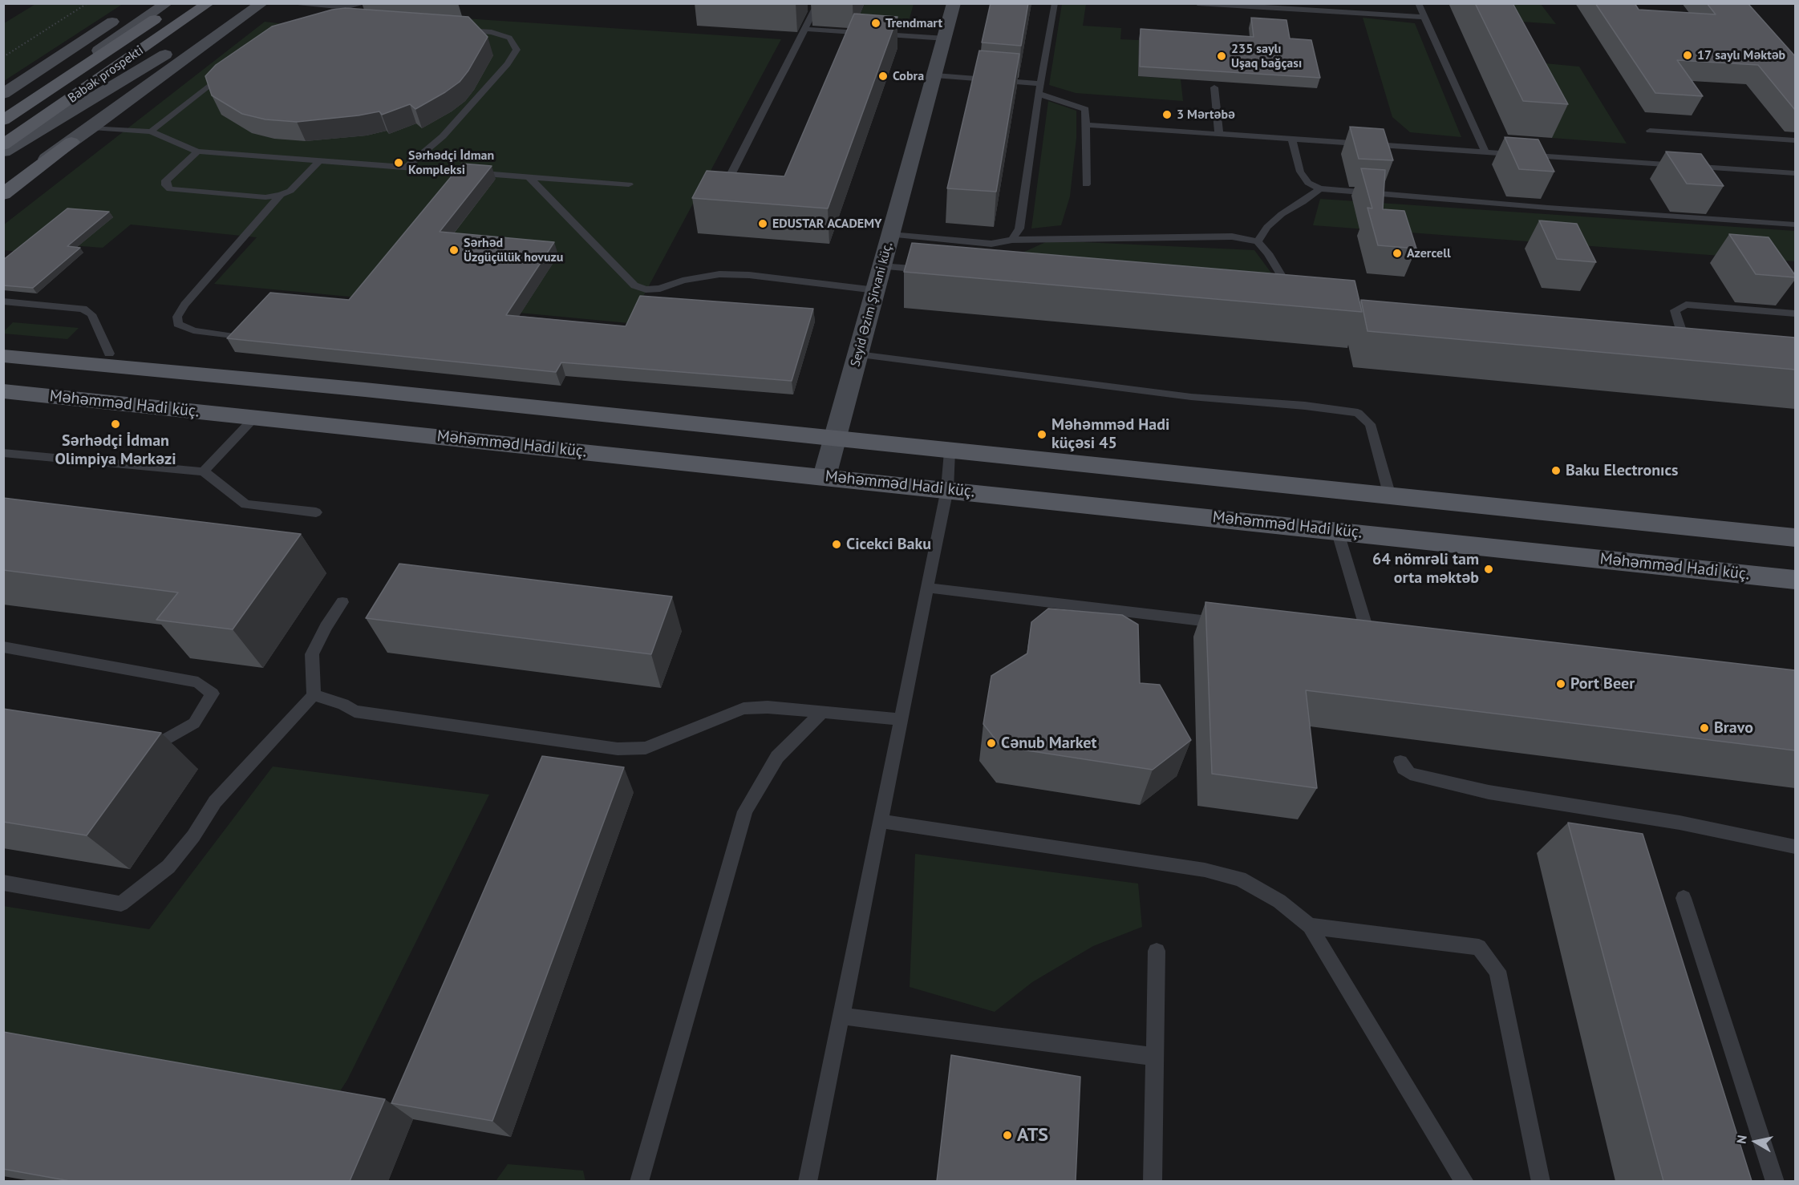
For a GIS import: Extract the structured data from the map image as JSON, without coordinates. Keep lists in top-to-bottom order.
{
  "streets": {
    "main road": ["Babək prospekti", "Seyid Əzim Şirvani küç.", "Məhəmməd Hadi küç."]
  },
  "crossings": [
    ["Seyid Əzim Şirvani küç.", "Məhəmməd Hadi küç."]
  ],
  "places": [
    "Trendmart",
    "17 saylı Məktəb",
    "235 saylı Uşaq bağçası",
    "Cobra",
    "3 Mərtəbə",
    "Sərhədçi İdman Kompleksi",
    "EDUSTAR ACADEMY",
    "Sərhəd Üzgüçülük hovuzu",
    "Azercell",
    "Sərhədçi İdman Olimpiya Mərkəzi",
    "Məhəmməd Hadi küçəsi 45",
    "Baku Electronıcs",
    "Cicekci Baku",
    "64 nömrəli tam orta məktəb",
    "Port Beer",
    "Bravo",
    "Cənub Market",
    "ATS"
  ],
  "north": "left"
}
